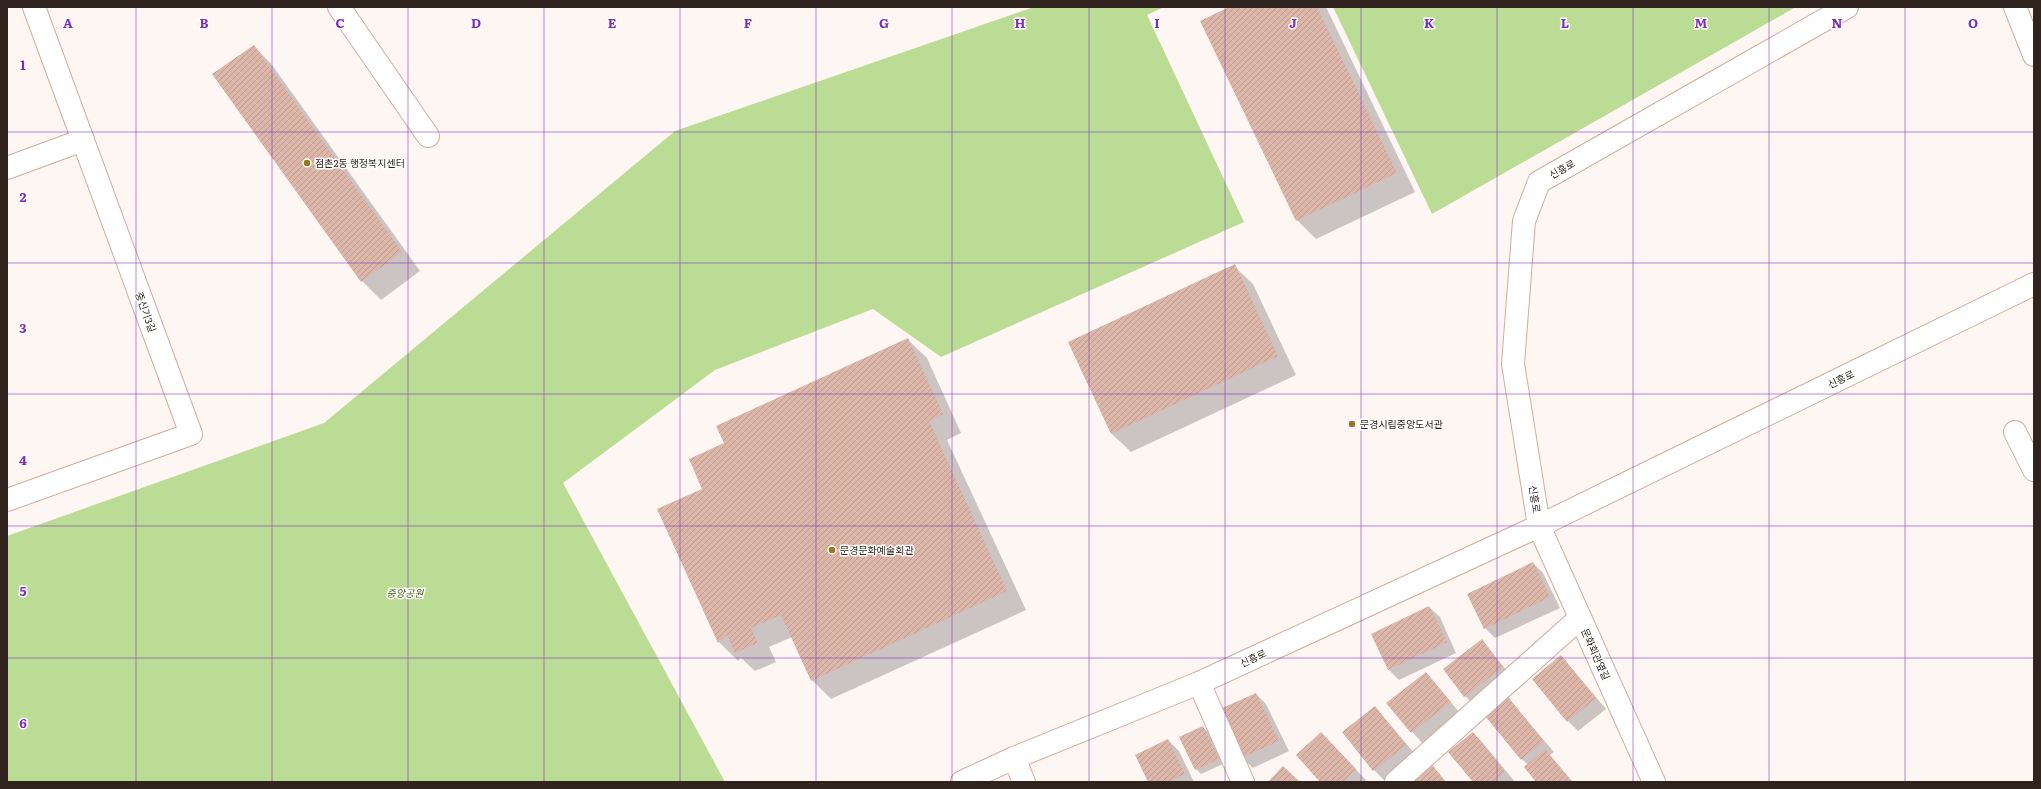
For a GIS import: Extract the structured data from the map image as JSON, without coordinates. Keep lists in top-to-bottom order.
{
  "streets": {
    "street": ["신흥로", "중신기3길", "문화회관옆길"]
  },
  "crossings": [
    ["신흥로", "문화회관옆길"]
  ],
  "parks": ["중앙공원"],
  "places": ["점촌2동 행정복지센터", "문경시립중앙도서관", "문경문화예술회관"],
  "grid": {
    "columns": [
      "A",
      "B",
      "C",
      "D",
      "E",
      "F",
      "G",
      "H",
      "I",
      "J",
      "K",
      "L",
      "M",
      "N",
      "O"
    ],
    "rows": [
      "1",
      "2",
      "3",
      "4",
      "5",
      "6"
    ]
  }
}
